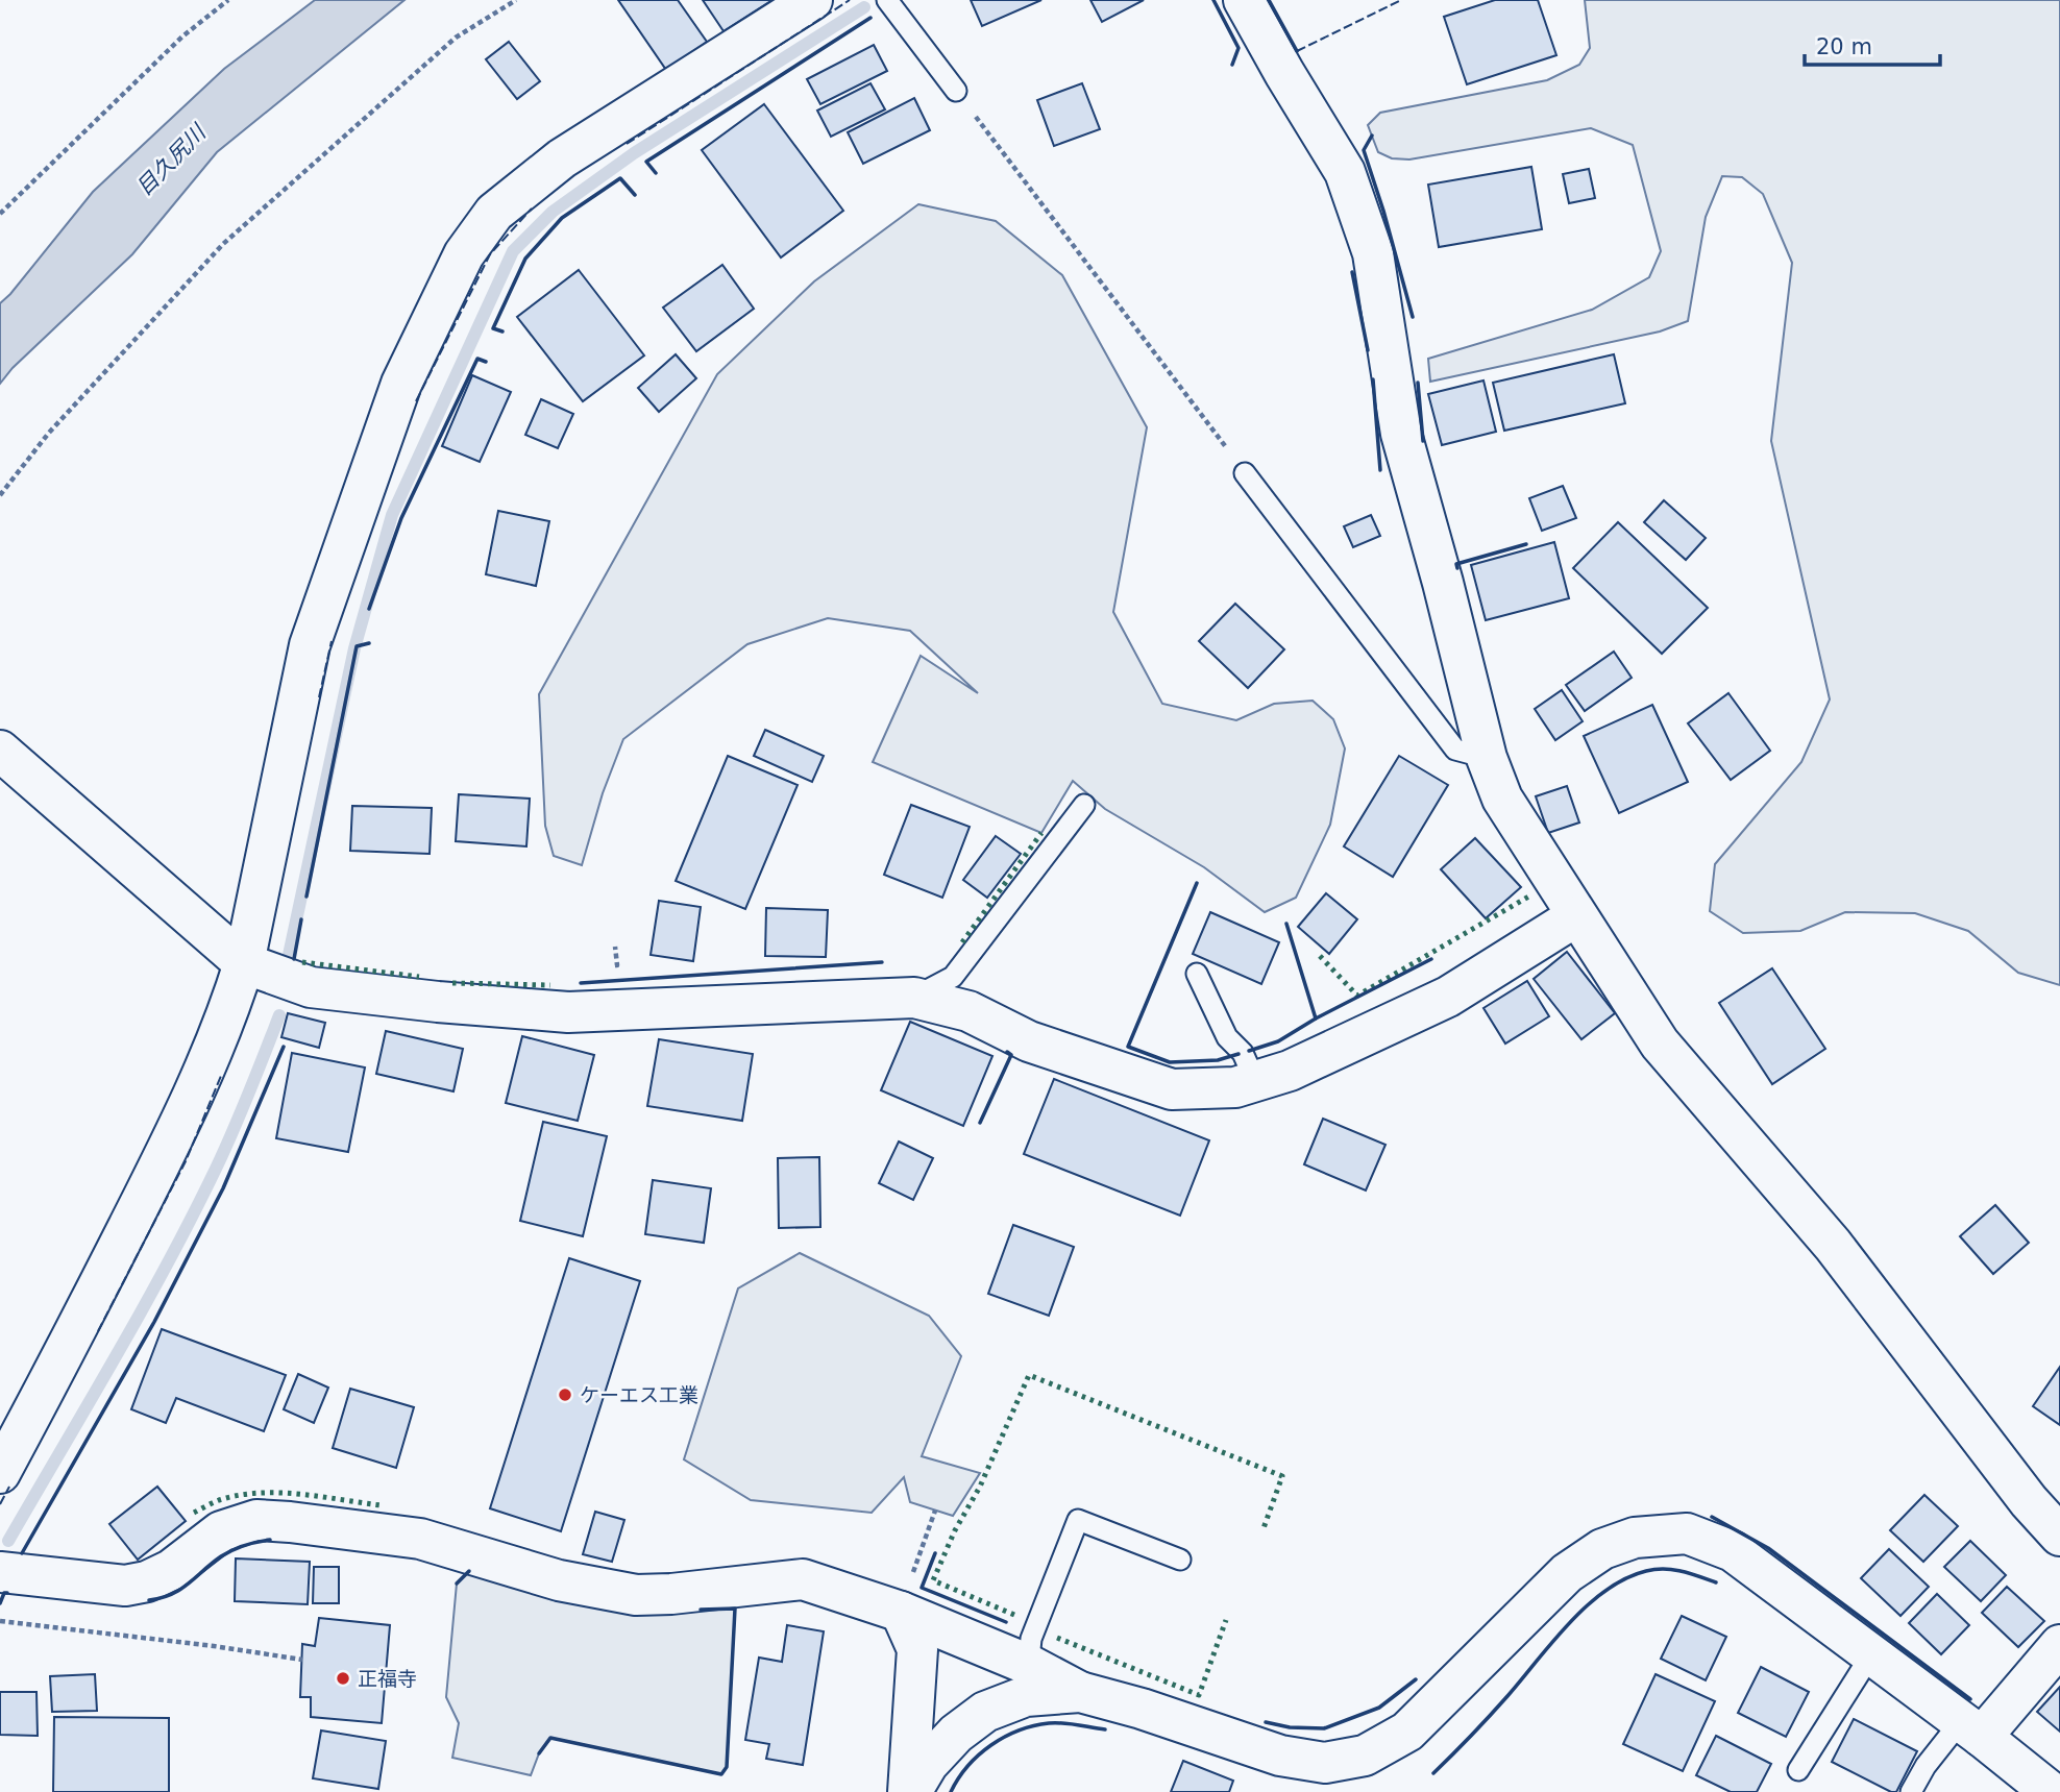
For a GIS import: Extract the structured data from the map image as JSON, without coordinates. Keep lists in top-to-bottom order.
{
  "water": ["目久尻川"],
  "places": ["ケーエス工業", "正福寺"],
  "scale_bar": "20 m"
}
